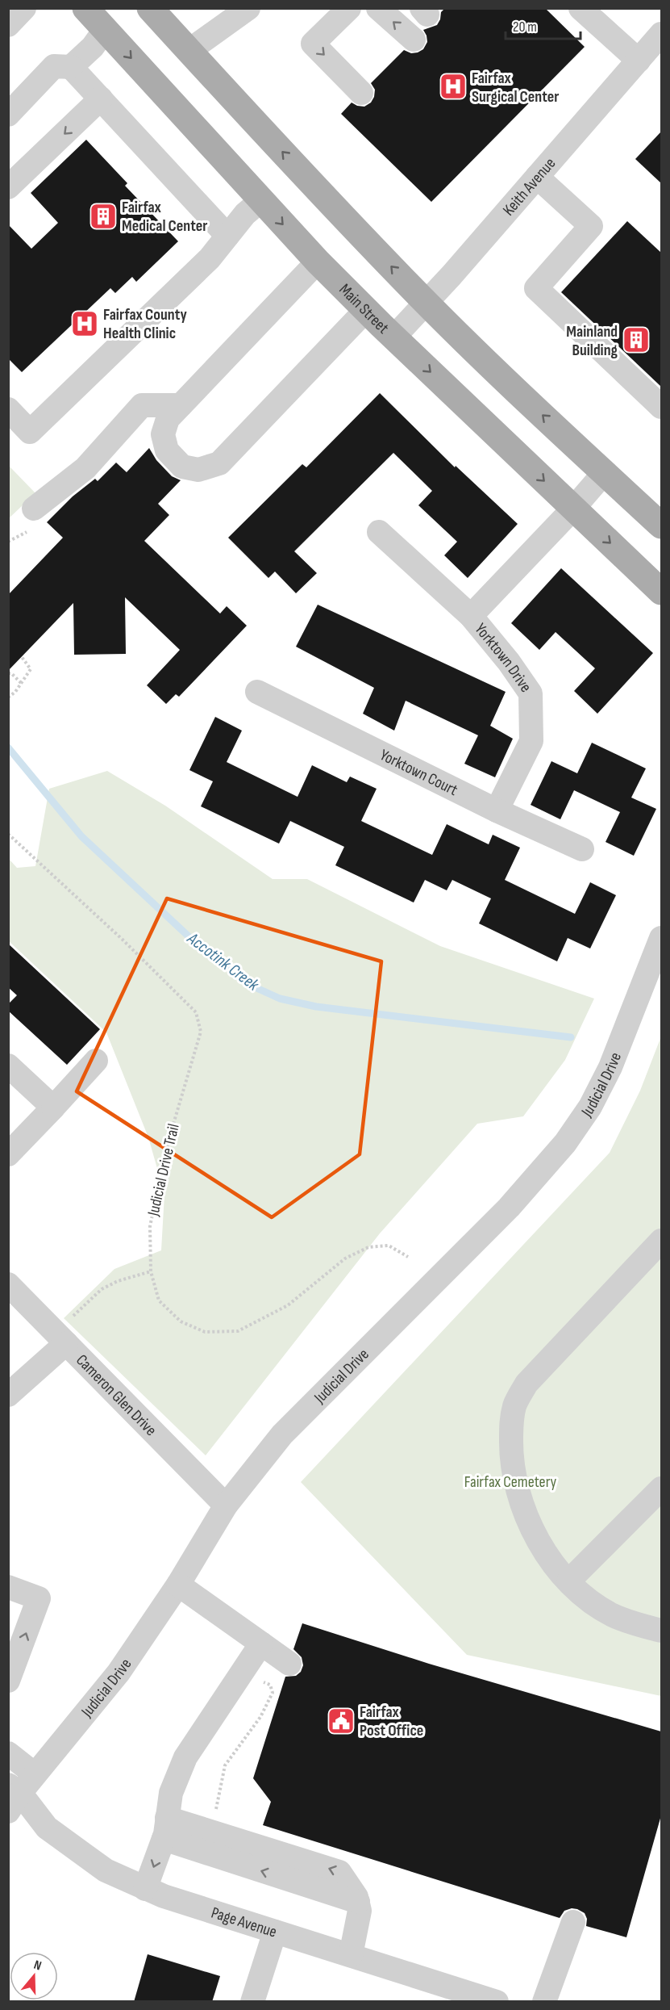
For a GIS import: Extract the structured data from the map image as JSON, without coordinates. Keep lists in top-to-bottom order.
{
  "streets": {
    "main road": ["Main Street"],
    "street": [
      "Keith Avenue",
      "Yorktown Drive",
      "Yorktown Court",
      "Judicial Drive",
      "Cameron Glen Drive",
      "Page Avenue"
    ],
    "path": ["Judicial Drive Trail"]
  },
  "crossings": [
    ["Keith Avenue", "Main Street"],
    ["Main Street", "Yorktown Drive"],
    ["Yorktown Drive", "Yorktown Court"],
    ["Judicial Drive", "Cameron Glen Drive"],
    ["Judicial Drive", "Page Avenue"]
  ],
  "water": ["Accotink Creek"],
  "parks": ["Fairfax Cemetery"],
  "places": {
    "hospital": ["Fairfax Surgical Center", "Fairfax County Health Clinic"],
    "building": ["Fairfax Medical Center", "Mainland Building"],
    "public building": ["Fairfax Post Office"]
  },
  "scale_bar": "20 m",
  "north": "top"
}
